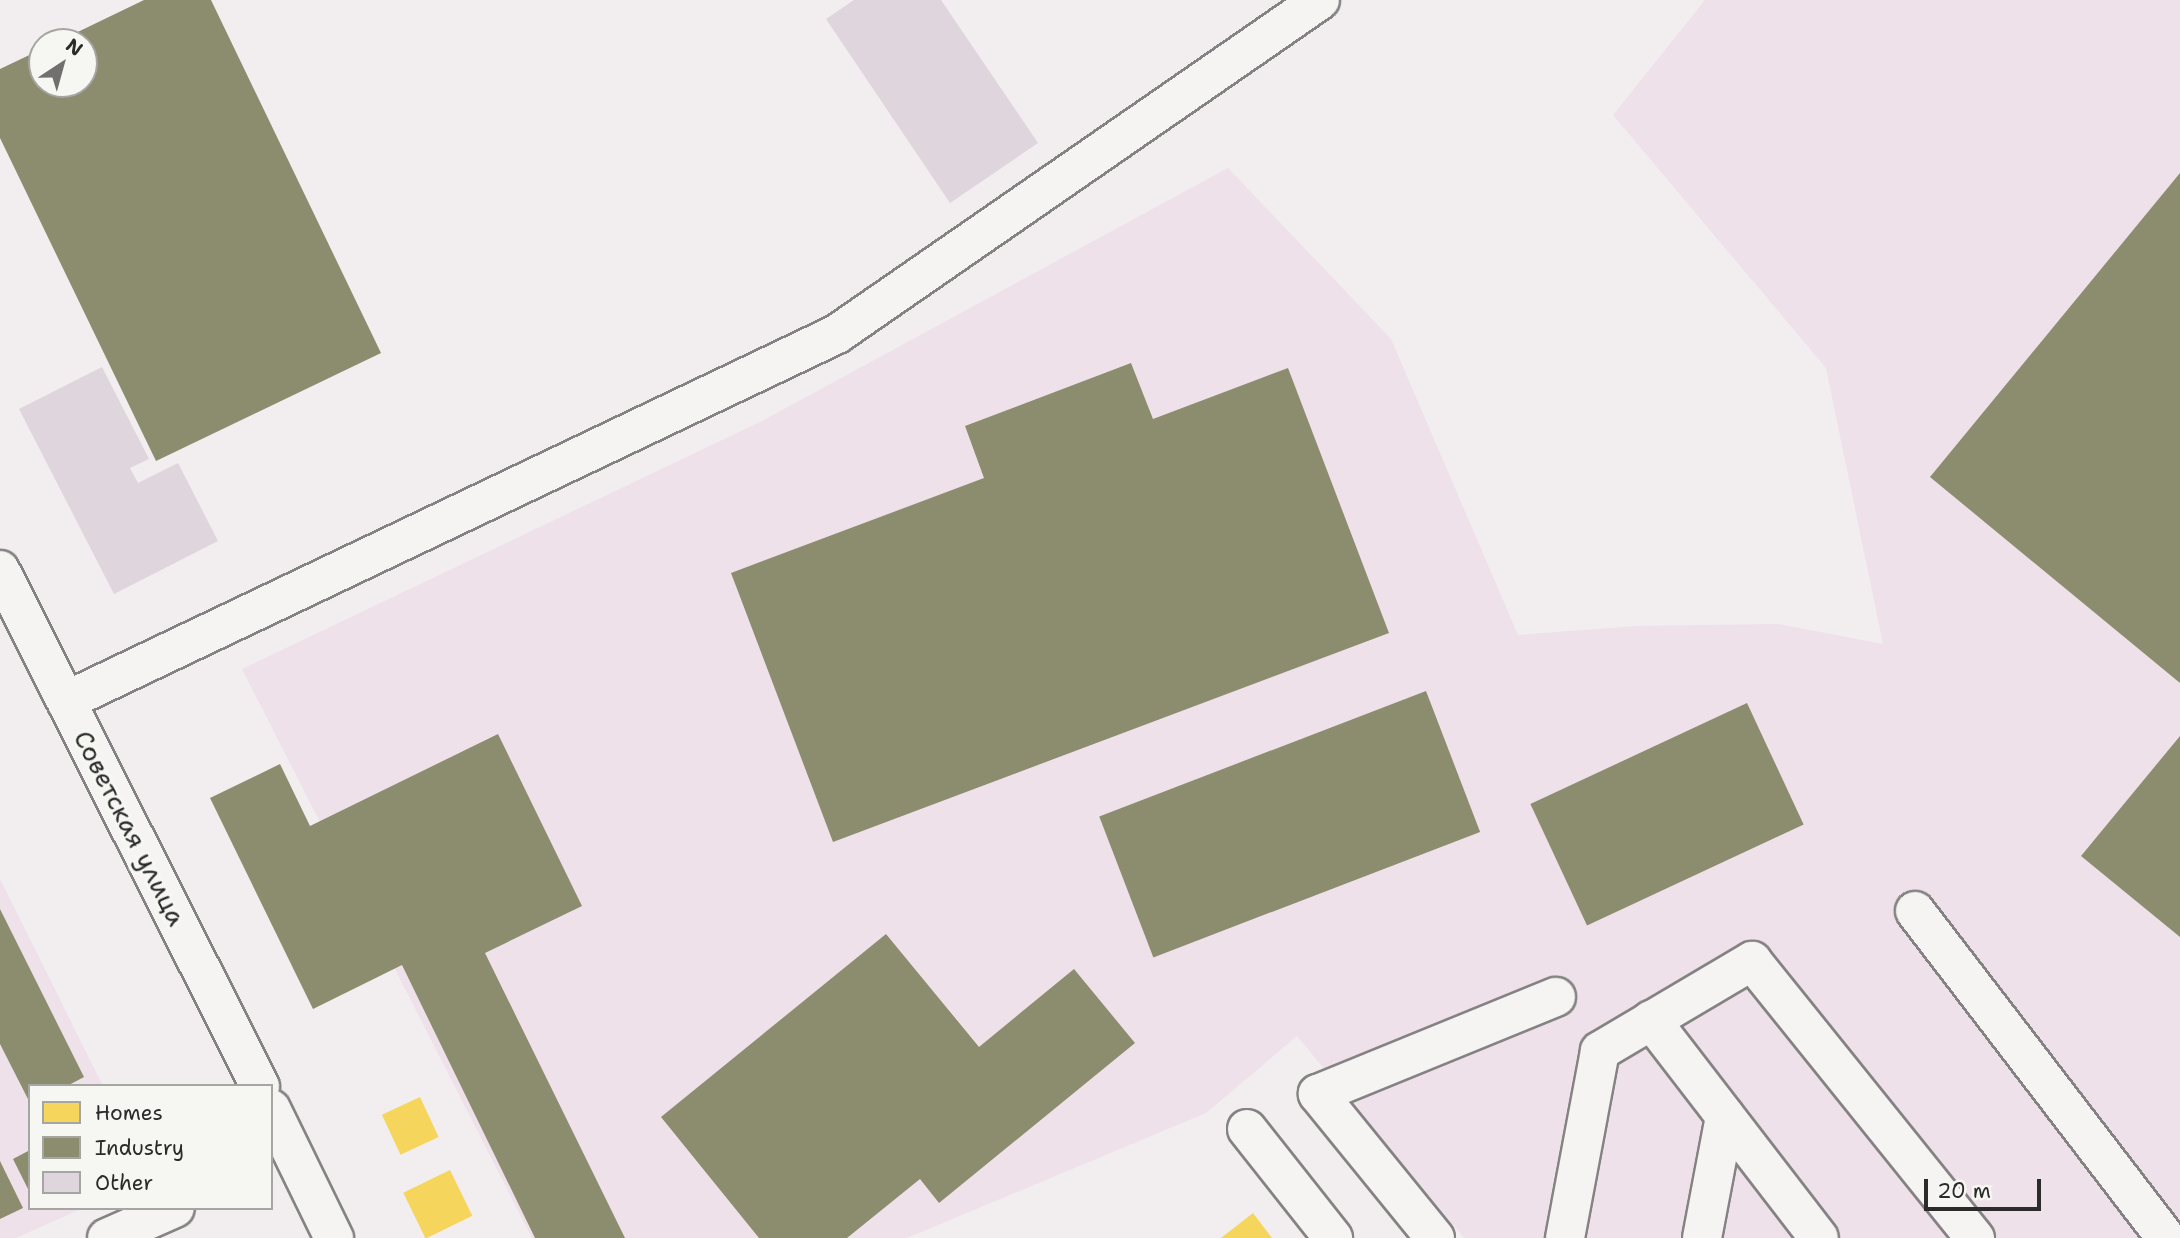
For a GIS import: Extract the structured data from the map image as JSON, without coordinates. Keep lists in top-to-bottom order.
{
  "streets": {
    "street": ["Советская улица"]
  },
  "legend": ["Homes", "Industry", "Other"],
  "scale_bar": "20 m",
  "north": "top right"
}
